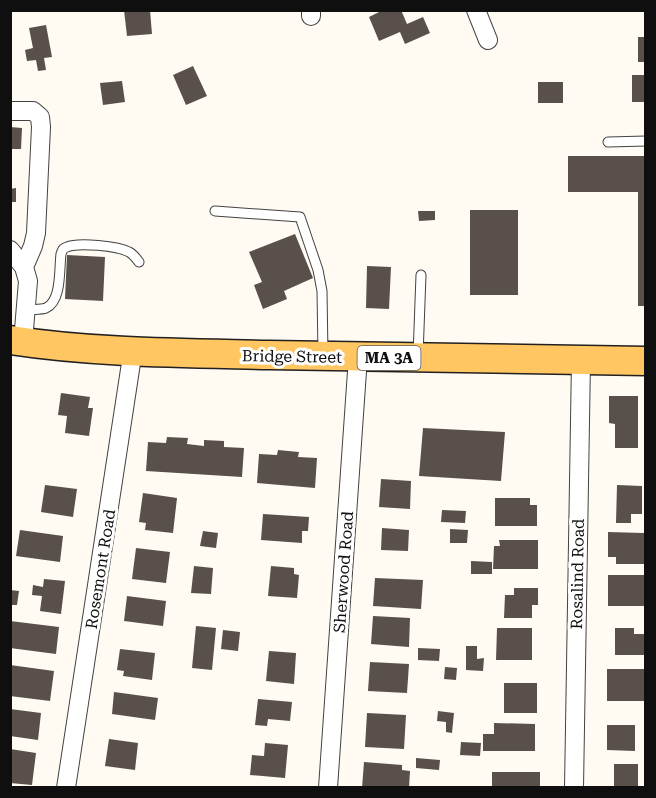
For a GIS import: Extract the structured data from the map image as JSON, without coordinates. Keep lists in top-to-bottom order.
{
  "streets": {
    "main road": ["Bridge Street", "MA 3A"],
    "street": ["Rosemont Road", "Sherwood Road", "Rosalind Road"]
  },
  "crossings": [
    ["Bridge Street", "Rosemont Road"],
    ["Bridge Street", "Sherwood Road"],
    ["Bridge Street", "Rosalind Road"]
  ]
}
